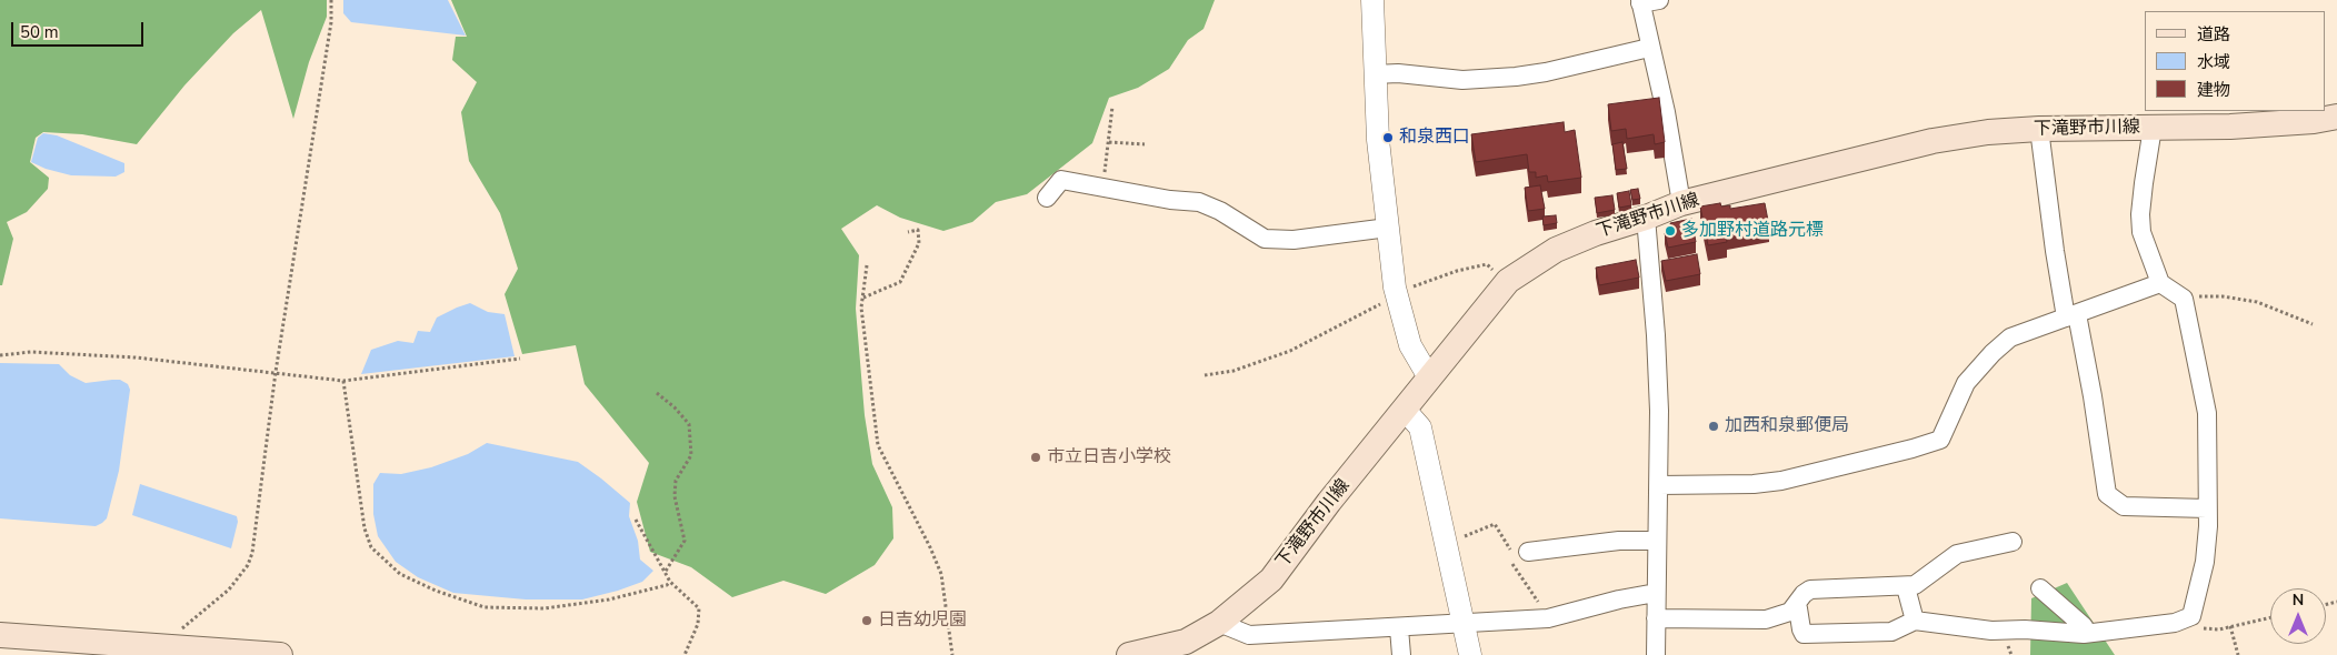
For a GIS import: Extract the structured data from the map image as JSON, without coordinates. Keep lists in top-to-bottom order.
{
  "streets": {
    "main road": ["下滝野市川線"]
  },
  "places": [
    "和泉西口",
    "多加野村道路元標",
    "加西和泉郵便局",
    "市立日吉小学校",
    "日吉幼児園"
  ],
  "legend": ["道路", "水域", "建物"],
  "scale_bar": "50 m",
  "north": "top"
}
